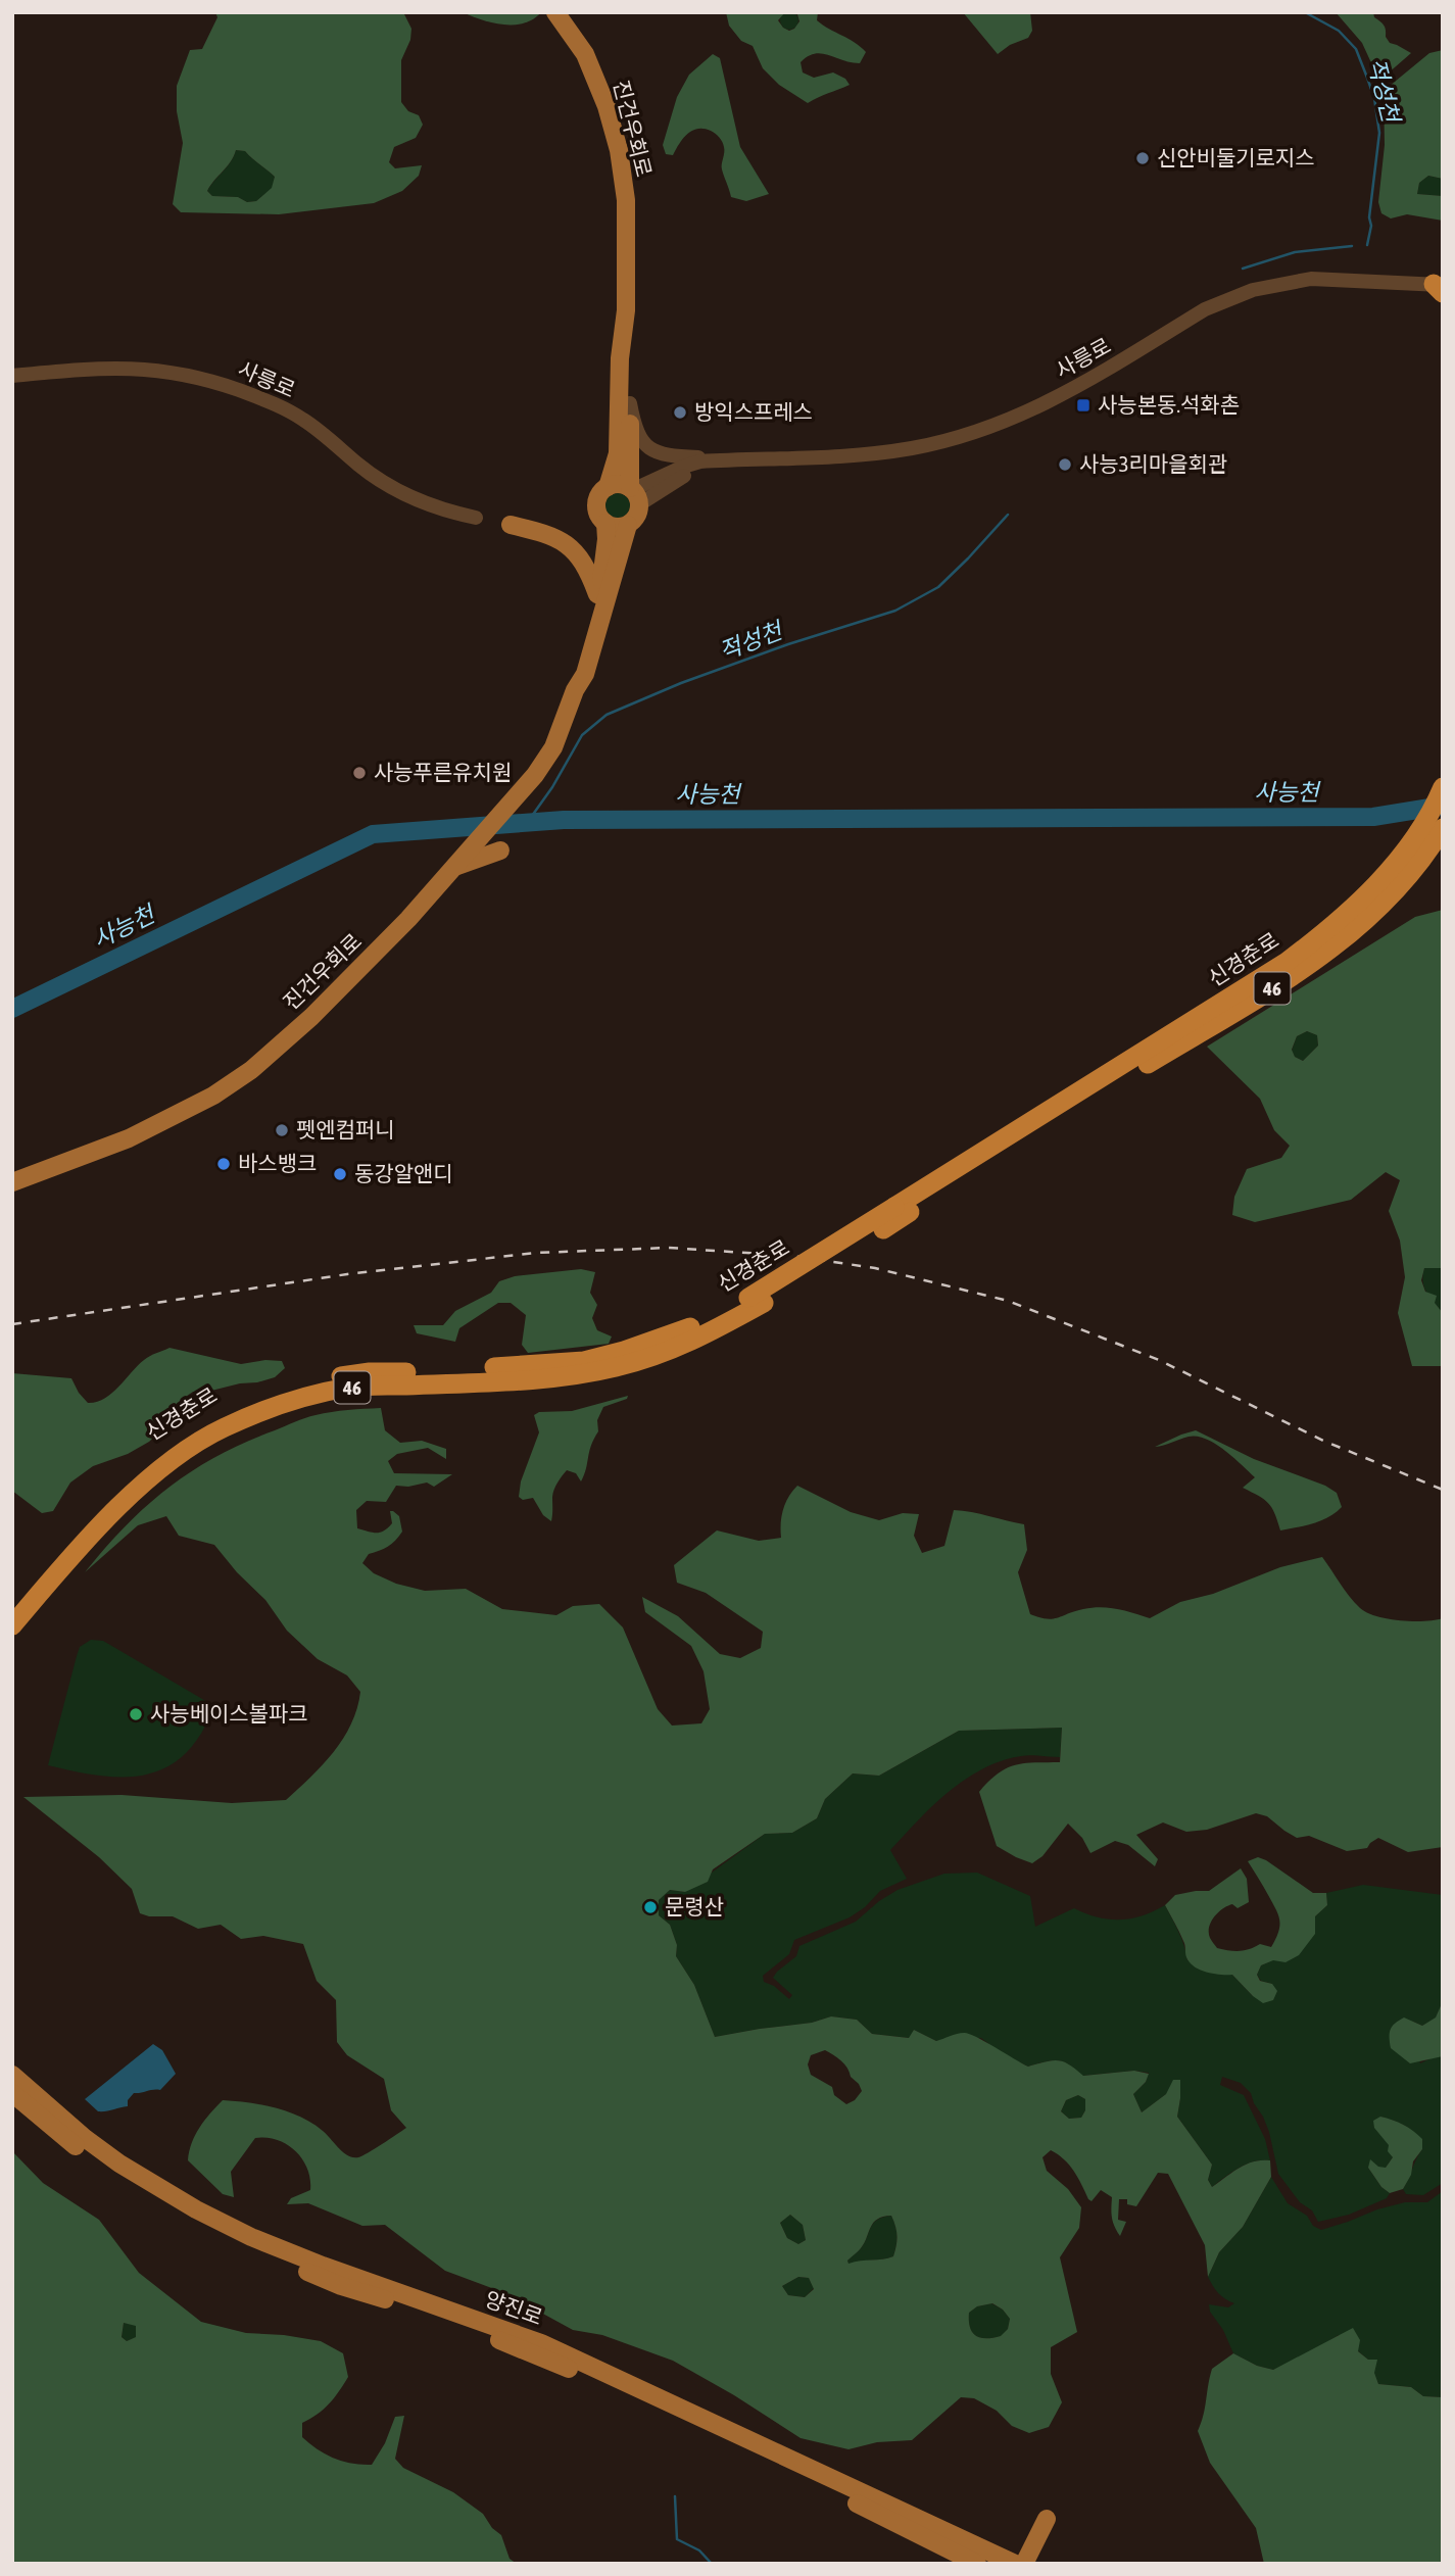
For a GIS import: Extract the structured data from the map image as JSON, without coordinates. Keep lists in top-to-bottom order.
{
  "streets": {
    "highway": ["신경춘로", "46"],
    "main road": ["진건우회로", "양진로"],
    "street": ["사릉로"]
  },
  "crossings": [
    ["진건우회로", "사릉로"]
  ],
  "water": ["적성천", "사능천"],
  "places": {
    "other": [
      "신안비둘기로지스",
      "방익스프레스",
      "사능3리마을회관",
      "사능푸른유치원",
      "펫엔컴퍼니",
      "바스뱅크",
      "동강알앤디",
      "사능베이스볼파크",
      "문령산"
    ],
    "transit": ["사능본동.석화촌"]
  }
}
